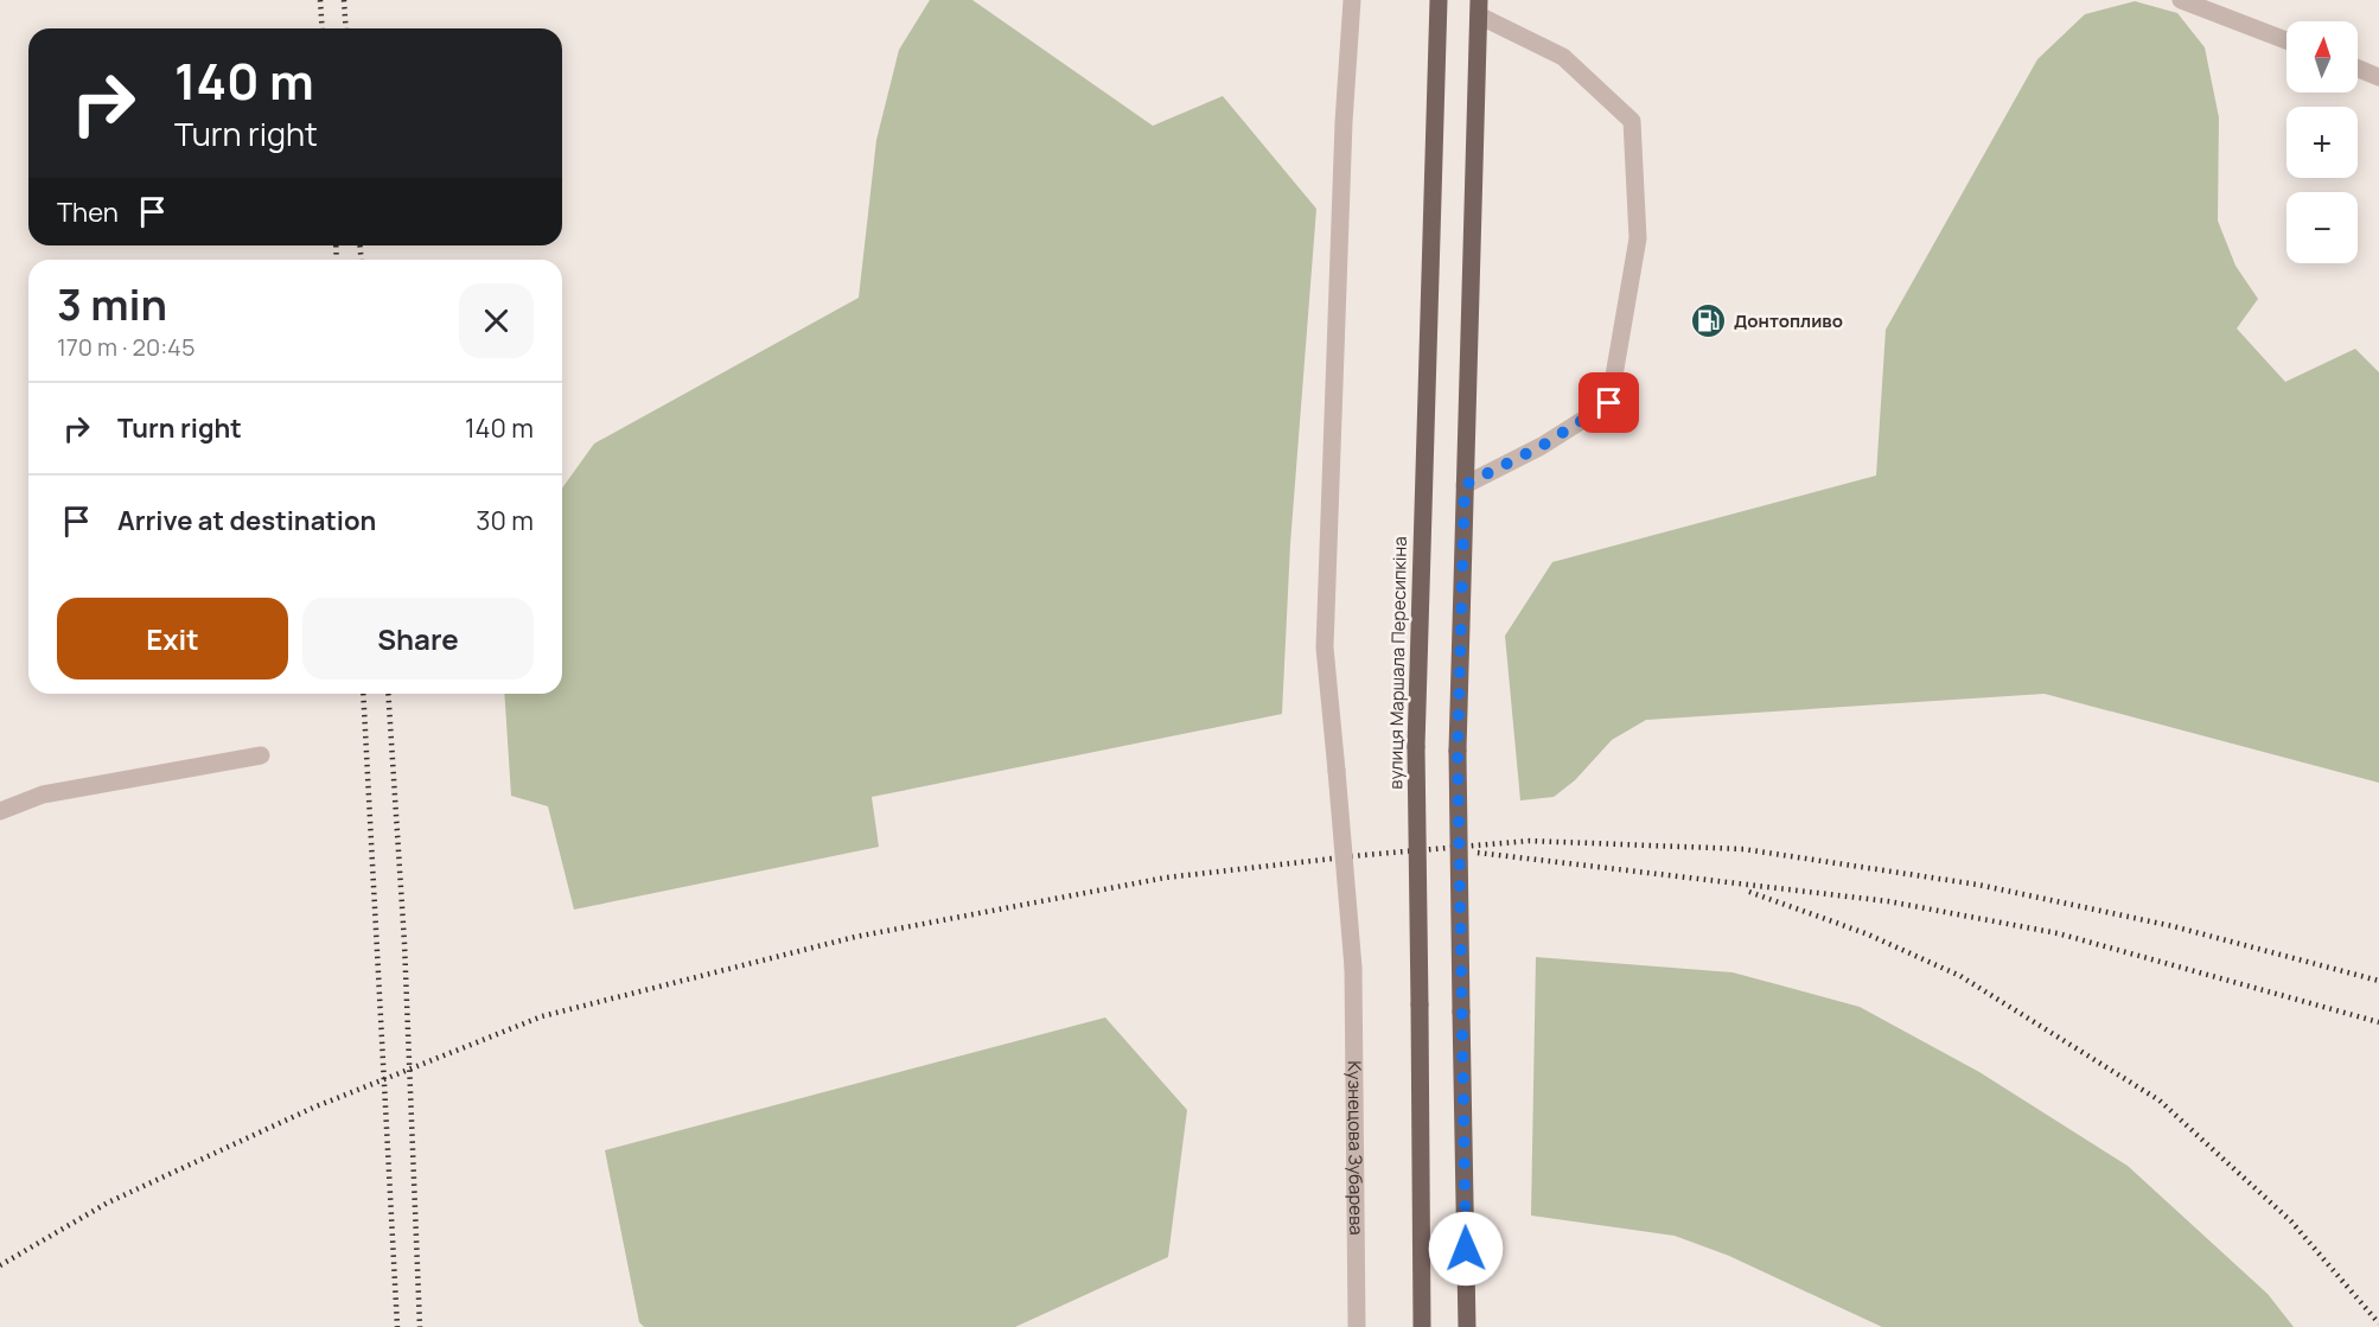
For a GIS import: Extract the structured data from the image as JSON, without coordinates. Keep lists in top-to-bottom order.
{
  "streets": {
    "main road": ["вулиця Маршала Пересипкіна"],
    "street": ["Кузнецова Зубарева"]
  },
  "places": {
    "fuel station": ["Донтопливо"]
  },
  "north": "top",
  "page": {
    "map_buttons": ["+", "−"],
    "turn": ["140 m", "Turn right"],
    "then": "Then",
    "heading": ["3 min", "170 m · 20:45"],
    "list": [
      {
        "name": "Turn right",
        "value": "140 m"
      },
      {
        "name": "Arrive at destination",
        "value": "30 m"
      }
    ],
    "buttons": ["Exit", "Share"]
  }
}
